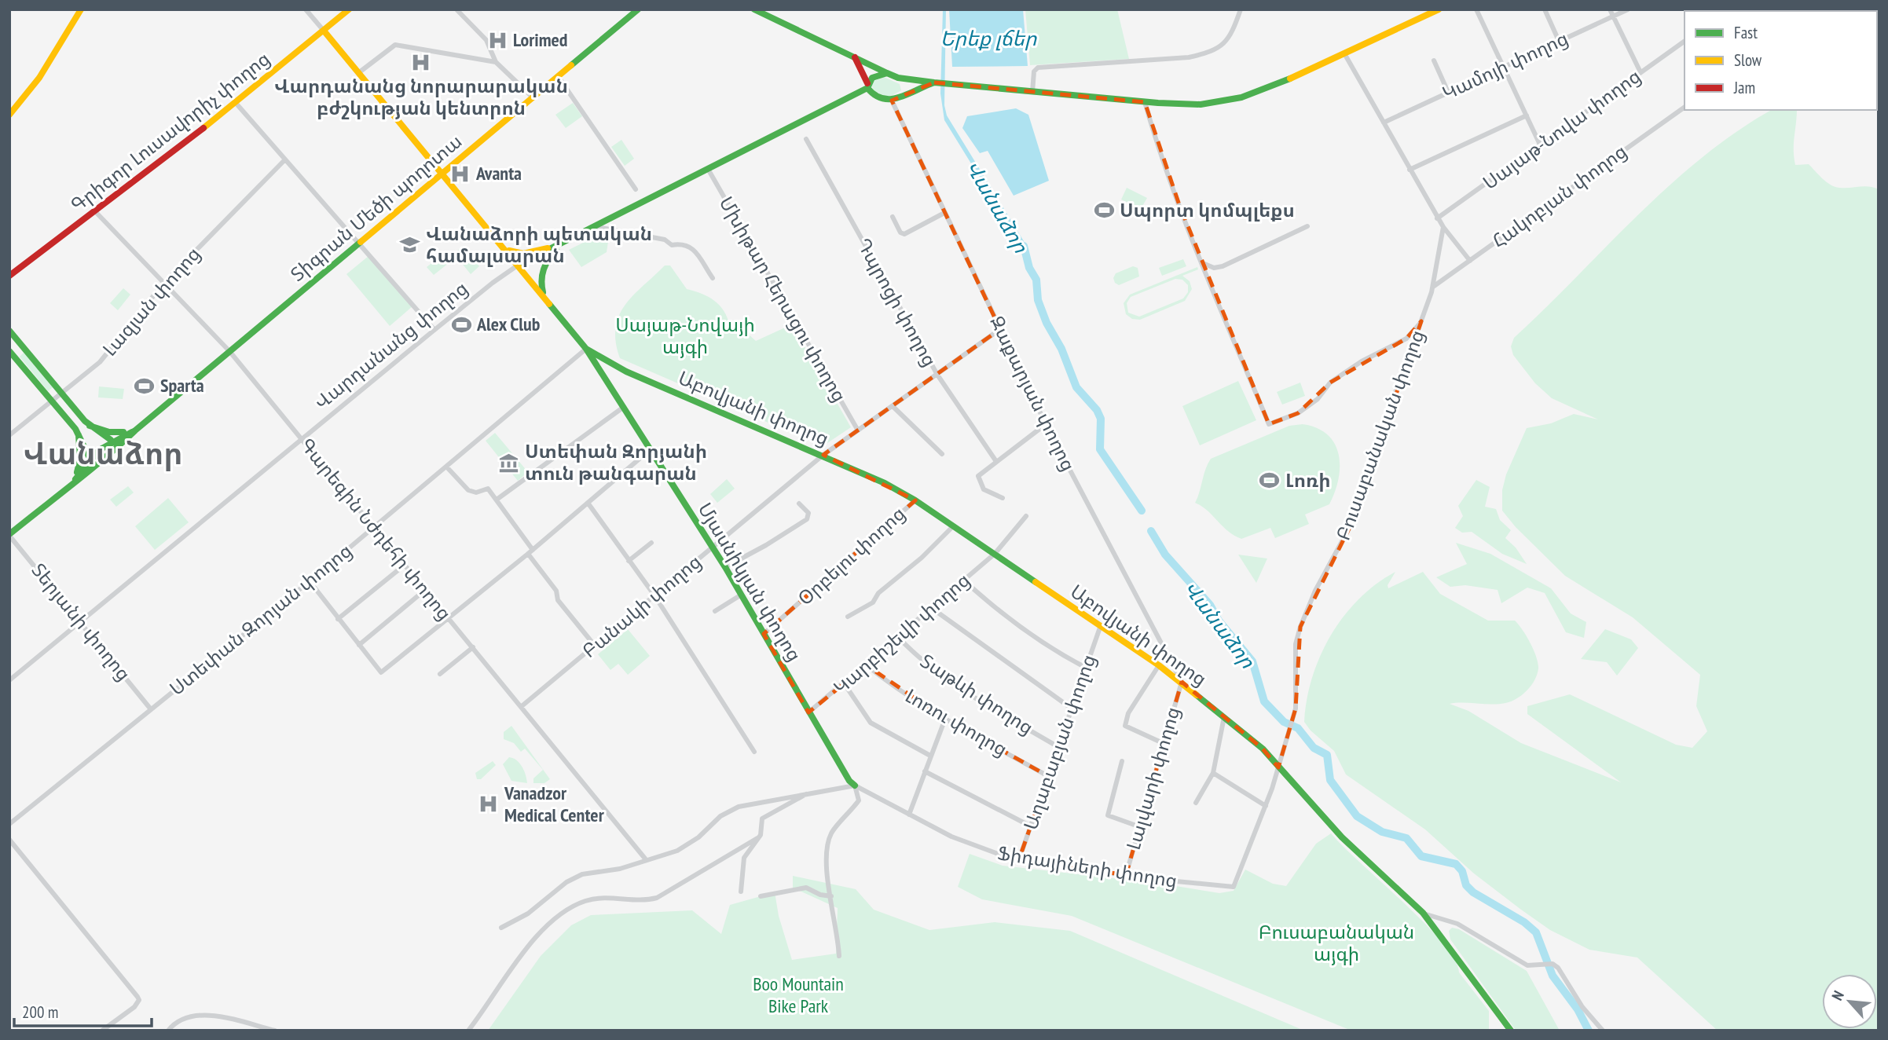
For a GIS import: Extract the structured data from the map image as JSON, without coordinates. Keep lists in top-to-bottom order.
{
  "streets": {
    "main road": [
      "Գրիգոր Լուսավորիչ փողոց",
      "Տիգրան Մեծի պողոտա",
      "Վարդանանց փողոց",
      "Աբովյանի փողոց",
      "Մյասնիկյան փողոց"
    ],
    "street": [
      "Կամոյի փողոց",
      "Սայաթ-Նովա փողոց",
      "Հակոբյան փողոց",
      "Մխիթար Հերացու փողոց",
      "Լազյան փողոց",
      "Դպրոցի փողոց",
      "Զաքարյան փողոց",
      "Բուսաբանական փողոց",
      "Գարեգին Նժդեհի փողոց",
      "Օրբելու փողոց",
      "Բանակի փողոց",
      "Ստեփան Զորյան փողոց",
      "Տերյանի փողոց",
      "Կարբիշեվի փողոց",
      "Տաթևի փողոց",
      "Լոռու փողոց",
      "Աղաբաբյան փողոց",
      "Լալվարի փողոց",
      "Ֆիդայիների փողոց"
    ]
  },
  "crossings": [
    ["Գրիգոր Լուսավորիչ փողոց", "Գարեգին Նժդեհի փողոց"],
    ["Գրիգոր Լուսավորիչ փողոց", "Մյասնիկյան փողոց"],
    ["Հակոբյան փողոց", "Բուսաբանական փողոց"],
    ["Տիգրան Մեծի պողոտա", "Գարեգին Նժդեհի փողոց"],
    ["Տիգրան Մեծի պողոտա", "Մյասնիկյան փողոց"],
    ["Տիգրան Մեծի պողոտա", "Տերյանի փողոց"],
    ["Մխիթար Հերացու փողոց", "Վարդանանց փողոց"],
    ["Մխիթար Հերացու փողոց", "Բանակի փողոց"],
    ["Լազյան փողոց", "Գարեգին Նժդեհի փողոց"],
    ["Դպրոցի փողոց", "Բանակի փողոց"],
    ["Վարդանանց փողոց", "Զաքարյան փողոց"],
    ["Վարդանանց փողոց", "Գարեգին Նժդեհի փողոց"],
    ["Վարդանանց փողոց", "Մյասնիկյան փողոց"],
    ["Վարդանանց փողոց", "Տերյանի փողոց"],
    ["Զաքարյան փողոց", "Աբովյանի փողոց"],
    ["Զաքարյան փողոց", "Բանակի փողոց"],
    ["Զաքարյան փողոց", "Լալվարի փողոց"],
    ["Աբովյանի փողոց", "Բուսաբանական փողոց"],
    ["Աբովյանի փողոց", "Օրբելու փողոց"],
    ["Աբովյանի փողոց", "Մյասնիկյան փողոց"],
    ["Աբովյանի փողոց", "Բանակի փողոց"],
    ["Աբովյանի փողոց", "Ստեփան Զորյան փողոց"],
    ["Աբովյանի փողոց", "Կարբիշեվի փողոց"],
    ["Աբովյանի փողոց", "Աղաբաբյան փողոց"],
    ["Աբովյանի փողոց", "Լալվարի փողոց"],
    ["Բուսաբանական փողոց", "Ֆիդայիների փողոց"],
    ["Գարեգին Նժդեհի փողոց", "Բանակի փողոց"],
    ["Գարեգին Նժդեհի փողոց", "Ստեփան Զորյան փողոց"],
    ["Օրբելու փողոց", "Մյասնիկյան փողոց"],
    ["Մյասնիկյան փողոց", "Բանակի փողոց"],
    ["Մյասնիկյան փողոց", "Ստեփան Զորյան փողոց"],
    ["Մյասնիկյան փողոց", "Կարբիշեվի փողոց"],
    ["Մյասնիկյան փողոց", "Ֆիդայիների փողոց"],
    ["Ստեփան Զորյան փողոց", "Տերյանի փողոց"],
    ["Կարբիշեվի փողոց", "Տաթևի փողոց"],
    ["Կարբիշեվի փողոց", "Լոռու փողոց"],
    ["Տաթևի փողոց", "Աղաբաբյան փողոց"],
    ["Լոռու փողոց", "Աղաբաբյան փողոց"],
    ["Աղաբաբյան փողոց", "Ֆիդայիների փողոց"],
    ["Լալվարի փողոց", "Ֆիդայիների փողոց"]
  ],
  "districts": ["Վանաձոր"],
  "water": ["Երեք լճեր", "Վանաձոր"],
  "parks": ["Սայաթ-Նովայի այգի", "Բուսաբանական այգի", "Boo Mountain Bike Park"],
  "places": {
    "hospital": [
      "Lorimed",
      "Վարդանանց նորարարական բժշկության կենտրոն",
      "Avanta",
      "Vanadzor Medical Center"
    ],
    "sports": [
      "Սպորտ կոմպլեքս",
      "Alex Club",
      "Sparta",
      "Լոռի"
    ],
    "school or university": ["Վանաձորի պետական համալսարան"],
    "museum": ["Ստեփան Զորյանի տուն թանգարան"]
  },
  "legend": ["Fast", "Slow", "Jam"],
  "scale_bar": "200 m",
  "north": "top left"
}
